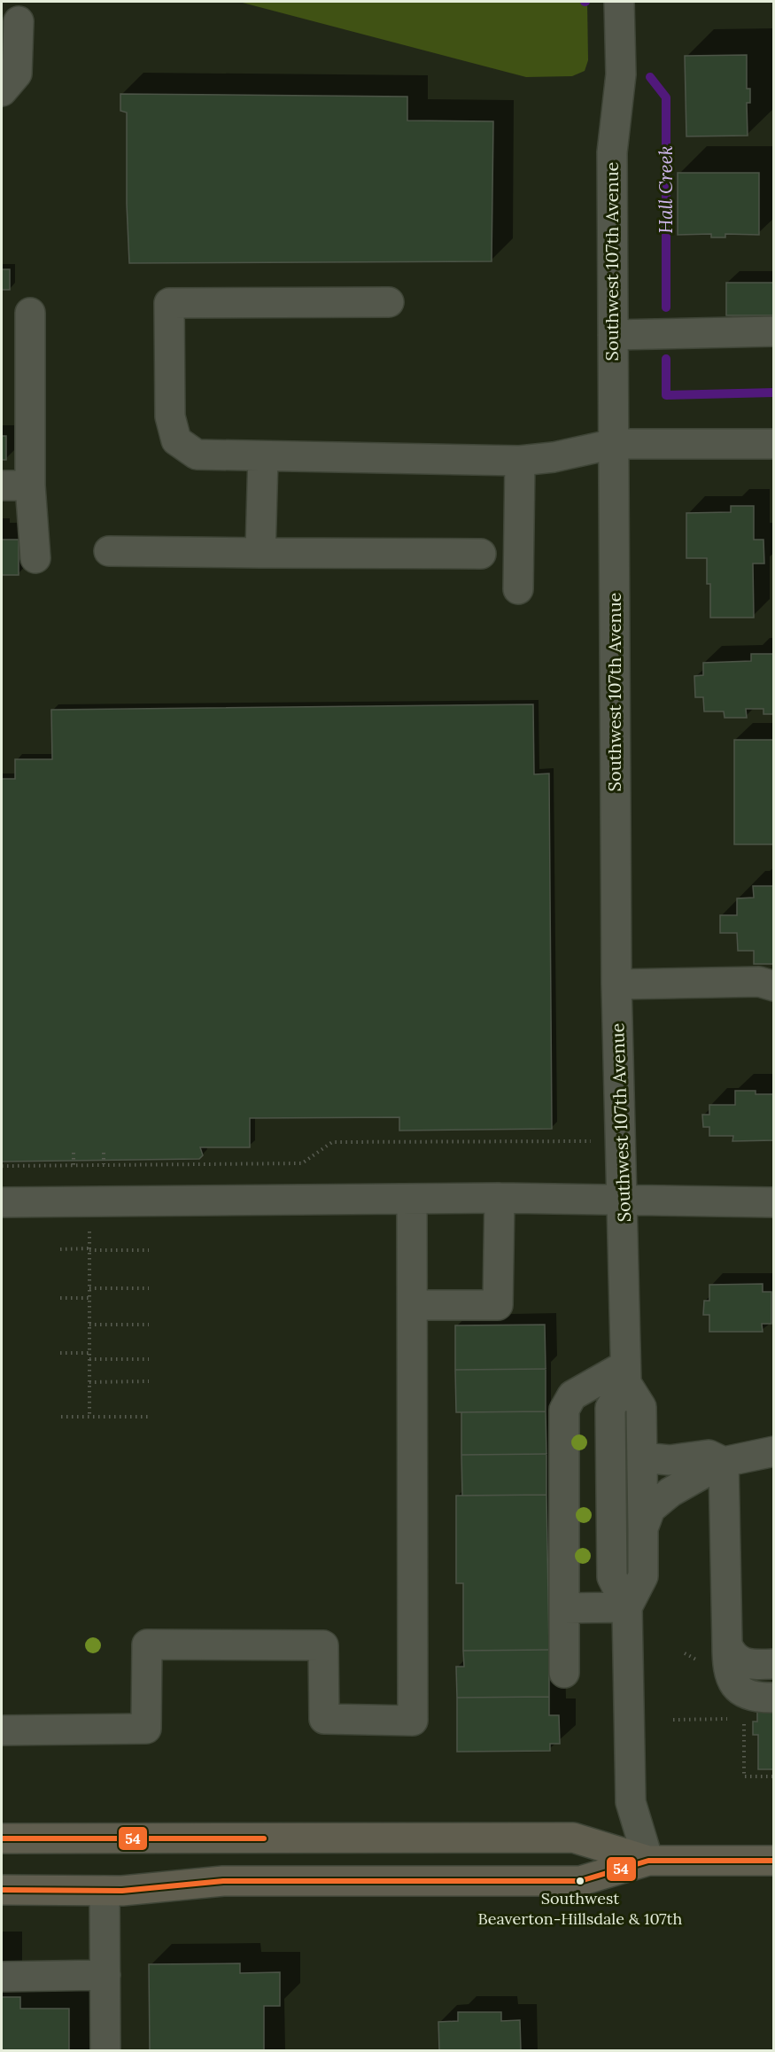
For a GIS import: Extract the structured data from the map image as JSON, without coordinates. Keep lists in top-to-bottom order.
{
  "streets": {
    "street": ["Southwest 107th Avenue"]
  },
  "water": ["Hall Creek"],
  "places": ["Southwest Beaverton-Hillsdale & 107th"],
  "lines": ["transit line 54"]
}
